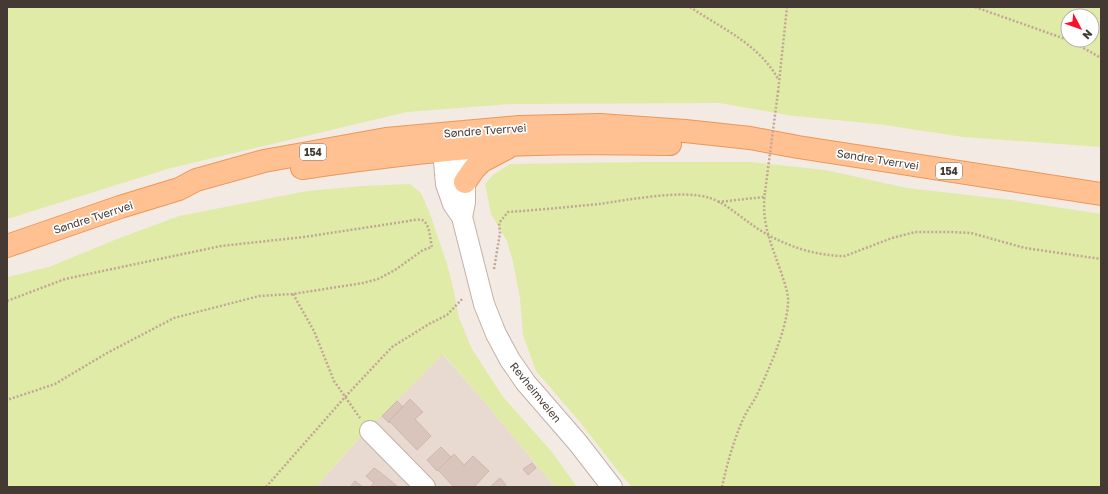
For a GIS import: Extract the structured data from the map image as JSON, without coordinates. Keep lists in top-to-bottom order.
{
  "streets": {
    "main road": ["Søndre Tverrvei", "154"],
    "street": ["Revheimveien"]
  },
  "crossings": [
    ["Søndre Tverrvei", "154"],
    ["Søndre Tverrvei", "Revheimveien"],
    ["154", "Revheimveien"]
  ],
  "north": "bottom right"
}
